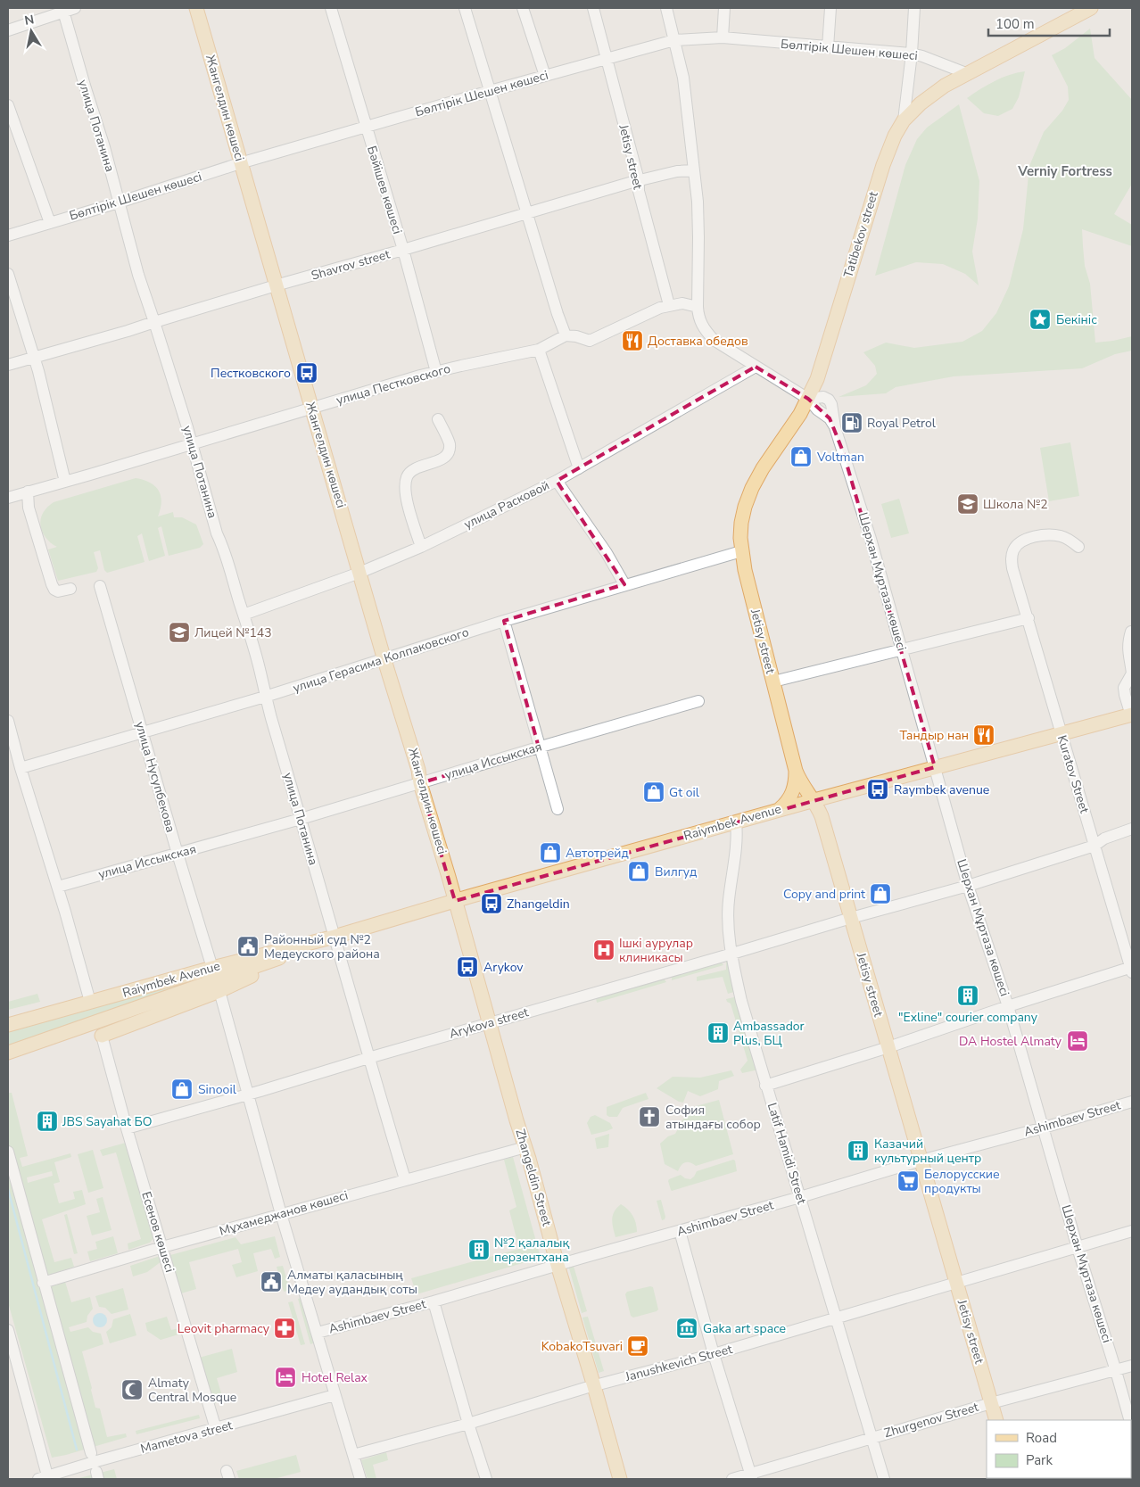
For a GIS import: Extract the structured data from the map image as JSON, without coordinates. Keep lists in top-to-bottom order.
{
  "streets": {
    "main road": [
      "Жангелдин көшесі",
      "Jetisy street",
      "Tatibekov street",
      "Raiymbek Avenue",
      "Zhangeldin Street"
    ],
    "street": [
      "Бөлтірік Шешен көшесі",
      "улица Потанина",
      "Бәйішев көшесі",
      "Shavrov street",
      "улица Пестковского",
      "улица Расковой",
      "Шерхан Мұртаза көшесі",
      "улица Герасима Колпаковского",
      "улица Иссыкская",
      "Kuratov Street",
      "улица Нусупбекова",
      "Arykova street",
      "Ashimbaev Street",
      "Latif Hamidi Street",
      "Мұхамеджанов көшесі",
      "Есенов көшесі",
      "Janushkevich Street",
      "Zhurgenov Street",
      "Mametovа street"
    ]
  },
  "crossings": [
    ["Бөлтірік Шешен көшесі", "Жангелдин көшесі"],
    ["Бөлтірік Шешен көшесі", "улица Потанина"],
    ["Бөлтірік Шешен көшесі", "Jetisy street"],
    ["Бөлтірік Шешен көшесі", "Бәйішев көшесі"],
    ["Бөлтірік Шешен көшесі", "Tatibekov street"],
    ["Жангелдин көшесі", "Shavrov street"],
    ["Жангелдин көшесі", "улица Пестковского"],
    ["Жангелдин көшесі", "улица Расковой"],
    ["Жангелдин көшесі", "улица Герасима Колпаковского"],
    ["Жангелдин көшесі", "улица Иссыкская"],
    ["Жангелдин көшесі", "Raiymbek Avenue"],
    ["Жангелдин көшесі", "Zhangeldin Street"],
    ["улица Потанина", "Shavrov street"],
    ["улица Потанина", "улица Пестковского"],
    ["улица Потанина", "улица Расковой"],
    ["улица Потанина", "улица Герасима Колпаковского"],
    ["улица Потанина", "улица Иссыкская"],
    ["улица Потанина", "Raiymbek Avenue"],
    ["улица Потанина", "Arykova street"],
    ["улица Потанина", "Мұхамеджанов көшесі"],
    ["Jetisy street", "Tatibekov street"],
    ["Jetisy street", "Shavrov street"],
    ["Jetisy street", "улица Герасима Колпаковского"],
    ["Jetisy street", "Raiymbek Avenue"],
    ["Jetisy street", "Arykova street"],
    ["Jetisy street", "Ashimbaev Street"],
    ["Jetisy street", "Janushkevich Street"],
    ["Jetisy street", "Zhurgenov Street"],
    ["Бәйішев көшесі", "Shavrov street"],
    ["Бәйішев көшесі", "улица Пестковского"],
    ["Tatibekov street", "Шерхан Мұртаза көшесі"],
    ["Tatibekov street", "улица Герасима Колпаковского"],
    ["Шерхан Мұртаза көшесі", "Raiymbek Avenue"],
    ["Шерхан Мұртаза көшесі", "Arykova street"],
    ["Шерхан Мұртаза көшесі", "Ashimbaev Street"],
    ["Шерхан Мұртаза көшесі", "Janushkevich Street"],
    ["Шерхан Мұртаза көшесі", "Zhurgenov Street"],
    ["улица Герасима Колпаковского", "улица Нусупбекова"],
    ["улица Иссыкская", "улица Нусупбекова"],
    ["Kuratov Street", "Raiymbek Avenue"],
    ["Kuratov Street", "Arykova street"],
    ["улица Нусупбекова", "Raiymbek Avenue"],
    ["Raiymbek Avenue", "Latif Hamidi Street"],
    ["Raiymbek Avenue", "Zhangeldin Street"],
    ["Raiymbek Avenue", "Есенов көшесі"],
    ["Arykova street", "Latif Hamidi Street"],
    ["Arykova street", "Zhangeldin Street"],
    ["Arykova street", "Есенов көшесі"],
    ["Ashimbaev Street", "Latif Hamidi Street"],
    ["Ashimbaev Street", "Zhangeldin Street"],
    ["Latif Hamidi Street", "Janushkevich Street"],
    ["Latif Hamidi Street", "Zhurgenov Street"],
    ["Zhangeldin Street", "Мұхамеджанов көшесі"],
    ["Zhangeldin Street", "Janushkevich Street"],
    ["Мұхамеджанов көшесі", "Есенов көшесі"],
    ["Есенов көшесі", "Mametovа street"]
  ],
  "districts": ["Verniy Fortress"],
  "places": {
    "place": ["Бекініс"],
    "restaurant": ["Доставка обедов", "Тандыр нан"],
    "bus stop": [
      "Пестковского",
      "Raymbek avenue",
      "Zhangeldin",
      "Arykov"
    ],
    "fuel station": ["Royal Petrol"],
    "shop": [
      "Voltman",
      "Gt oil",
      "Автотрейд",
      "Вилгуд",
      "Copy and print",
      "Sinooil"
    ],
    "school or university": ["Школа №2", "Лицей №143"],
    "public building": ["Районный суд №2 Медеуского района", "Алматы қаласының Медеу аудандық соты"],
    "hospital": ["Ішкі аурулар клиникасы"],
    "building": [
      "\"Exline\" courier company",
      "Ambassador Plus, БЦ",
      "JBS Sayahat БО",
      "Казачий культурный центр",
      "№2 қалалық перзентхана"
    ],
    "hotel": ["DA Hostel Almaty", "Hotel Relax"],
    "church": ["София атындағы собор"],
    "supermarket": ["Белорусские продукты"],
    "pharmacy": ["Leovit pharmacy"],
    "museum": ["Gaka art space"],
    "cafe": ["KobakoTsuvari"],
    "mosque": ["Almaty Central Mosque"]
  },
  "legend": ["Road", "Park"],
  "scale_bar": "100 m",
  "north": "top"
}
